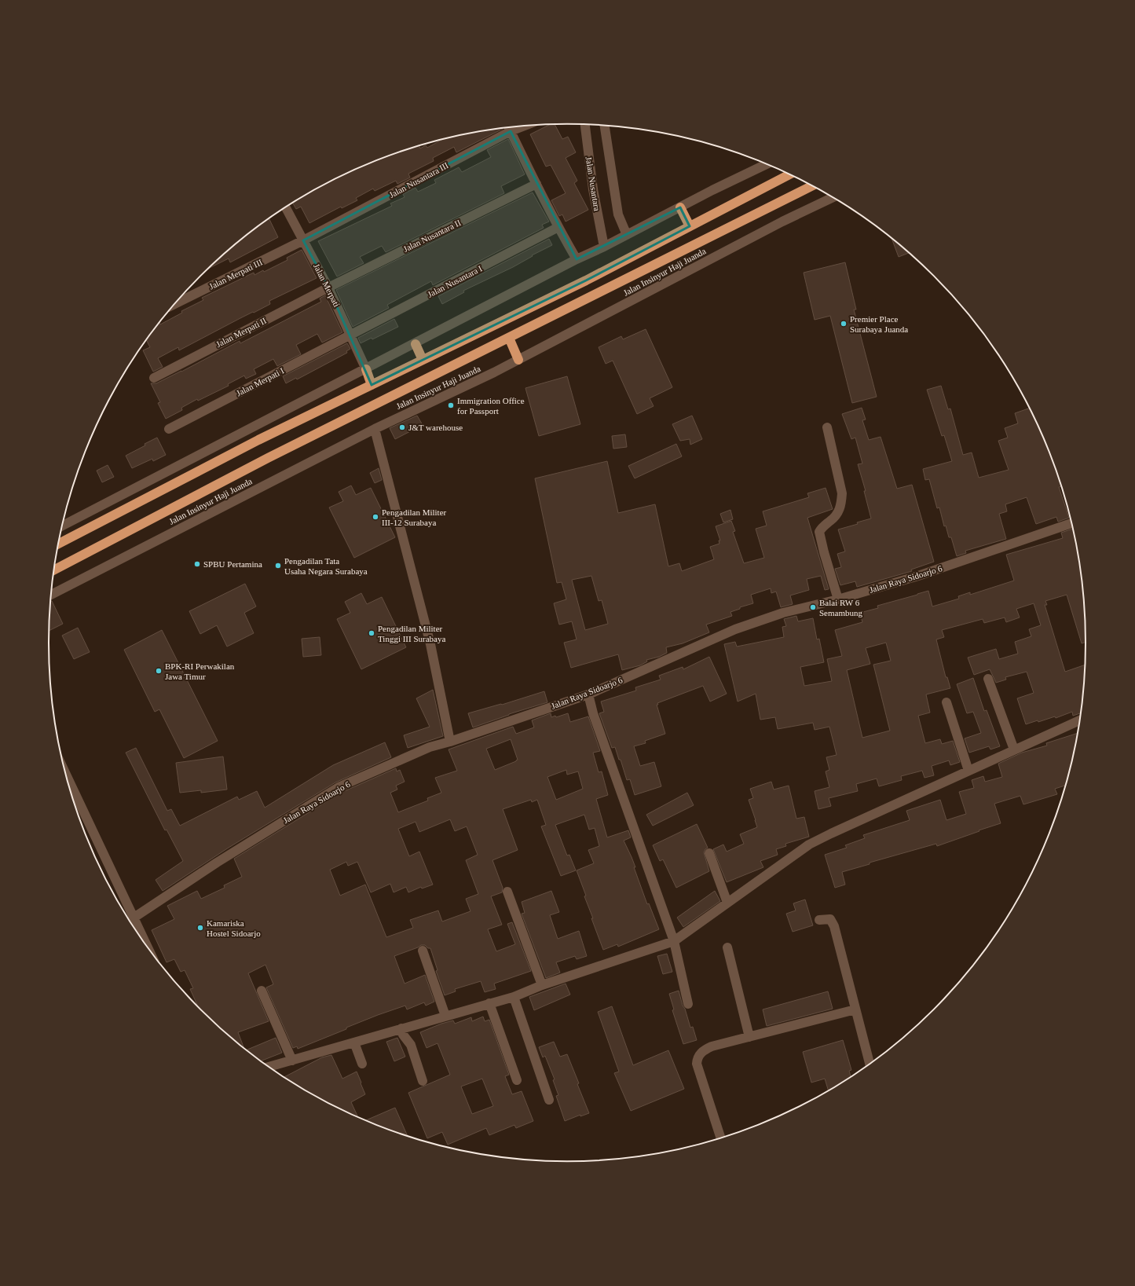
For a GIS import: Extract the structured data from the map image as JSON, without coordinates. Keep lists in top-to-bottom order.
{
  "streets": {
    "highway": ["Jalan Insinyur Haji Juanda"],
    "street": [
      "Jalan Nusantara III",
      "Jalan Nusantara",
      "Jalan Nusantara II",
      "Jalan Merpati III",
      "Jalan Nusantara I",
      "Jalan Merpati",
      "Jalan Merpati II",
      "Jalan Merpati I",
      "Jalan Raya Sidoarjo 6"
    ]
  },
  "crossings": [
    ["Jalan Nusantara III", "Jalan Merpati III"],
    ["Jalan Nusantara III", "Jalan Merpati"],
    ["Jalan Nusantara II", "Jalan Merpati"],
    ["Jalan Nusantara II", "Jalan Merpati II"],
    ["Jalan Merpati III", "Jalan Merpati"],
    ["Jalan Nusantara I", "Jalan Merpati"],
    ["Jalan Nusantara I", "Jalan Merpati I"],
    ["Jalan Merpati", "Jalan Merpati II"],
    ["Jalan Merpati", "Jalan Merpati I"]
  ],
  "places": [
    "Premier Place Surabaya Juanda",
    "Immigration Office for Passport",
    "J&T warehouse",
    "Pengadilan Militer III-12 Surabaya",
    "SPBU Pertamina",
    "Pengadilan Tata Usaha Negara Surabaya",
    "Balai RW 6 Semambung",
    "Pengadilan Militer Tinggi III Surabaya",
    "BPK-RI Perwakilan Jawa Timur",
    "Kamariska Hostel Sidoarjo"
  ]
}
